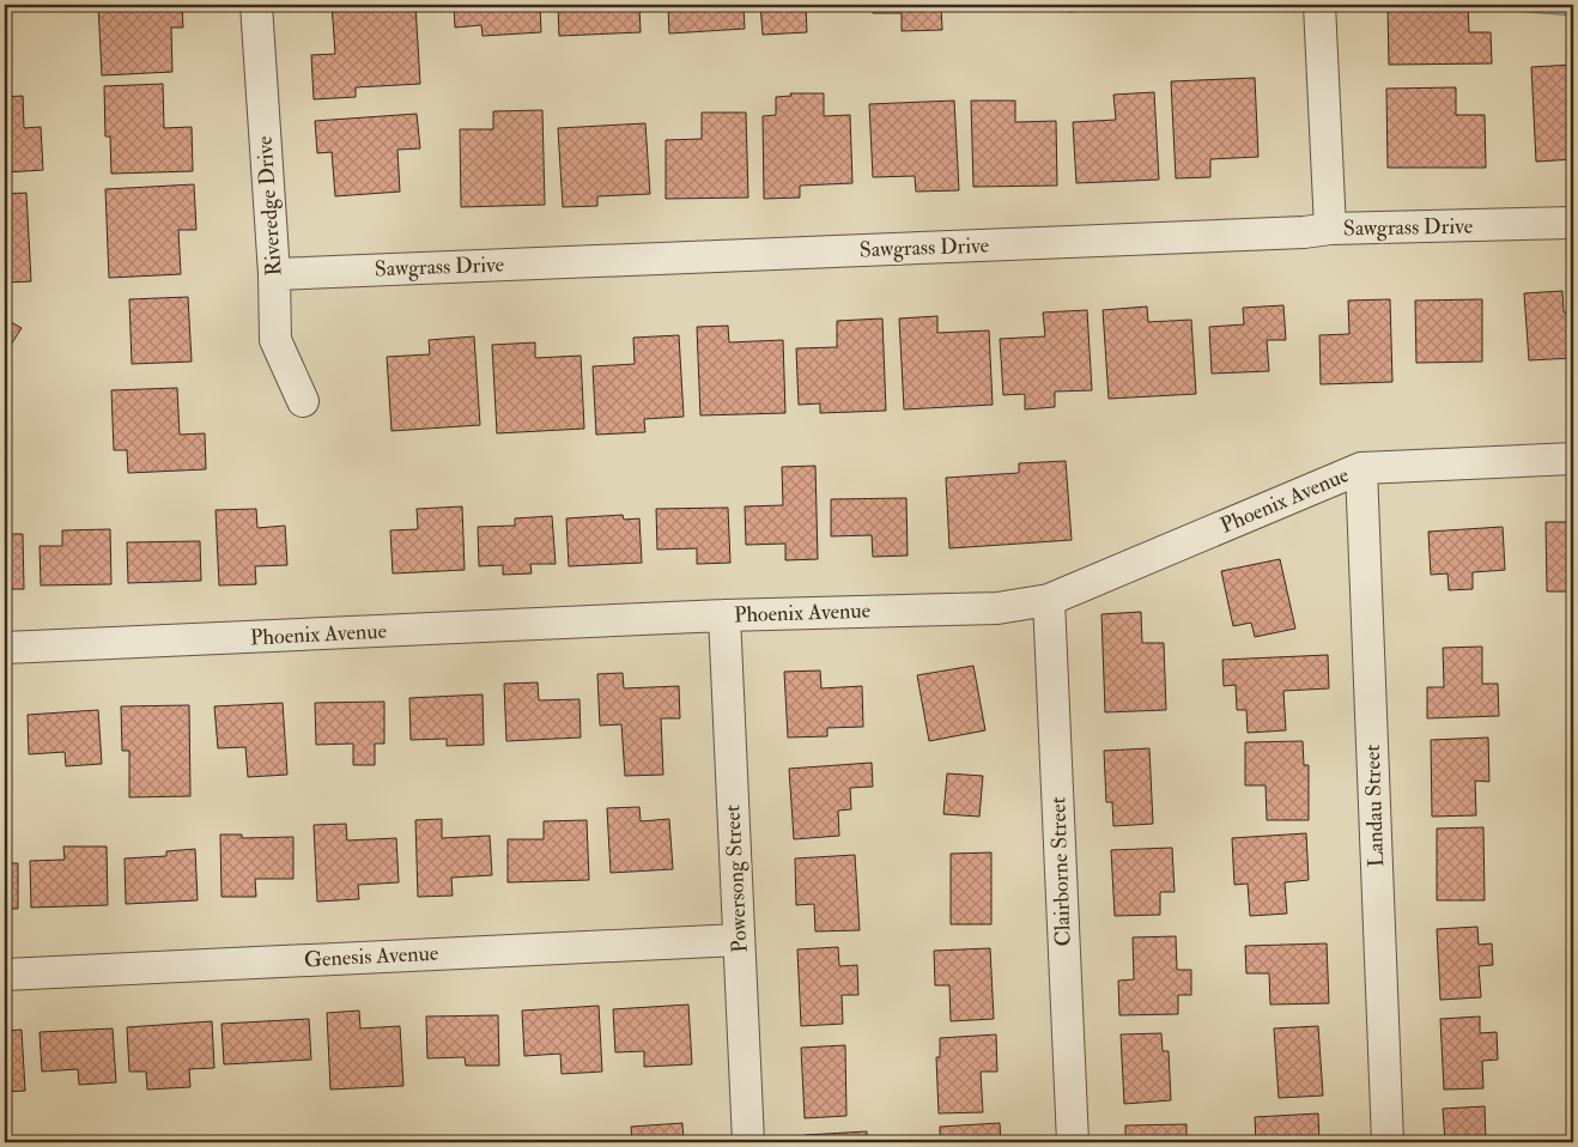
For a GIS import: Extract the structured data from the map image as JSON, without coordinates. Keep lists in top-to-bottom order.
{
  "streets": {
    "street": [
      "Riveredge Drive",
      "Sawgrass Drive",
      "Phoenix Avenue",
      "Landau Street",
      "Clairborne Street",
      "Powersong Street",
      "Genesis Avenue"
    ]
  },
  "crossings": [
    ["Riveredge Drive", "Sawgrass Drive"],
    ["Phoenix Avenue", "Landau Street"],
    ["Phoenix Avenue", "Clairborne Street"],
    ["Phoenix Avenue", "Powersong Street"],
    ["Powersong Street", "Genesis Avenue"]
  ]
}
